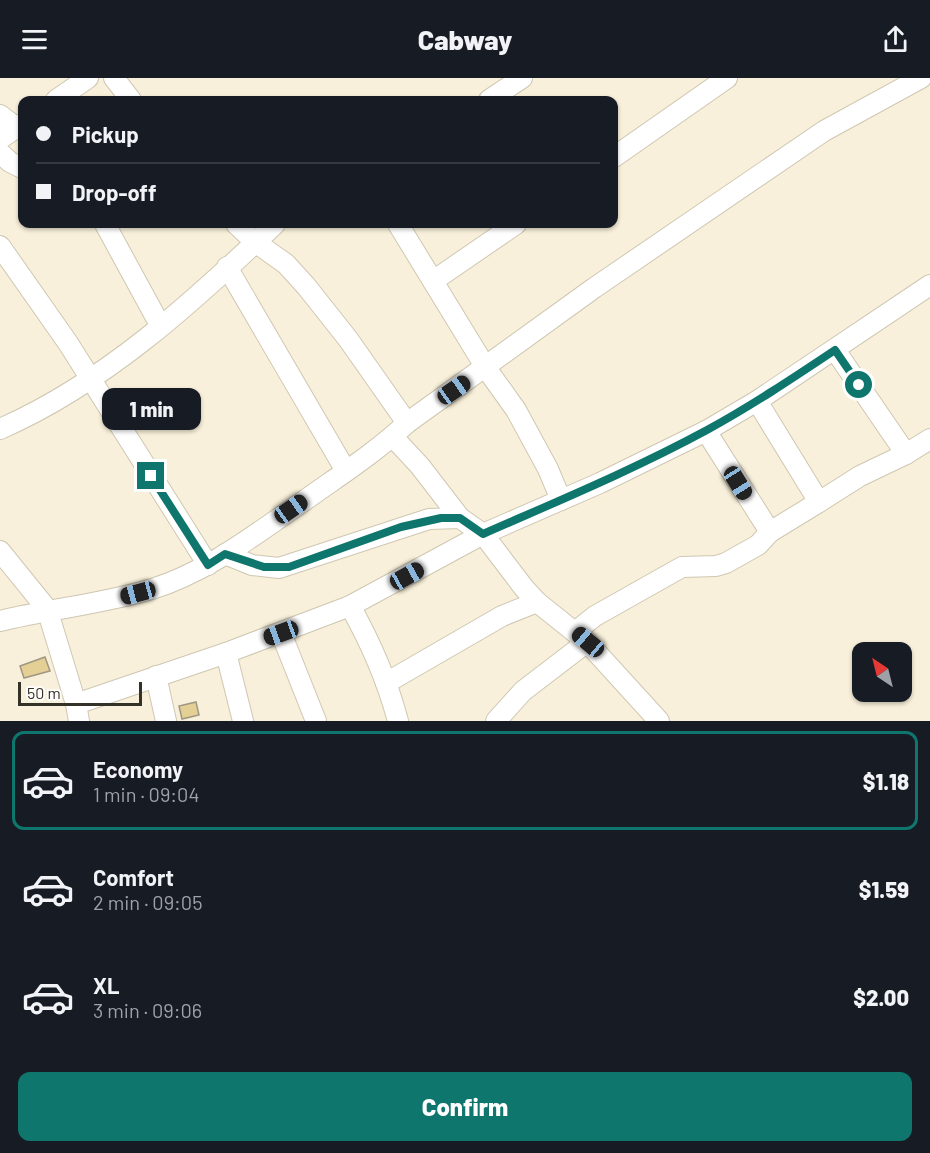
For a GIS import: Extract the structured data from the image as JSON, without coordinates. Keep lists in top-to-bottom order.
{
  "scale_bar": "50 m",
  "north": "top left",
  "page": {
    "header": "Cabway",
    "banner": ["Pickup", "Drop-off"],
    "bubble": "1 min",
    "scale": "50 m",
    "list": [
      {
        "name": "Economy",
        "note": "1 min · 09:04",
        "value": "$1.18"
      },
      {
        "name": "Comfort",
        "note": "2 min · 09:05",
        "value": "$1.59"
      },
      {
        "name": "XL",
        "note": "3 min · 09:06",
        "value": "$2.00"
      }
    ],
    "buttons": "Confirm"
  }
}
